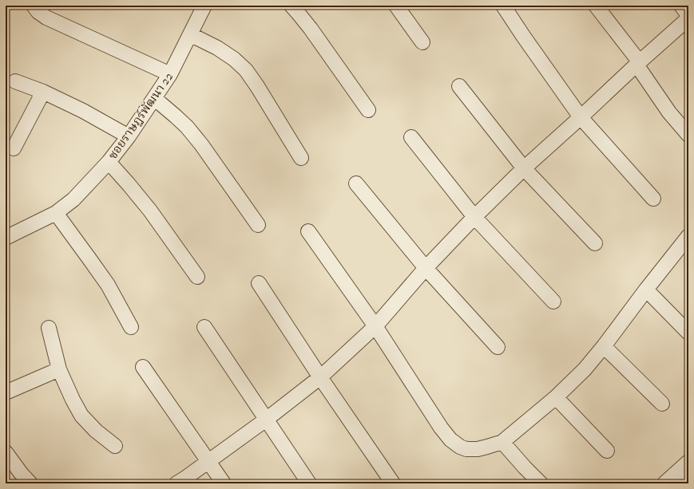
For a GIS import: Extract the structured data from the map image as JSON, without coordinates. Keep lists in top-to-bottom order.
{
  "streets": {
    "street": ["ซอยราษฎร์พัฒนา 22"]
  }
}
